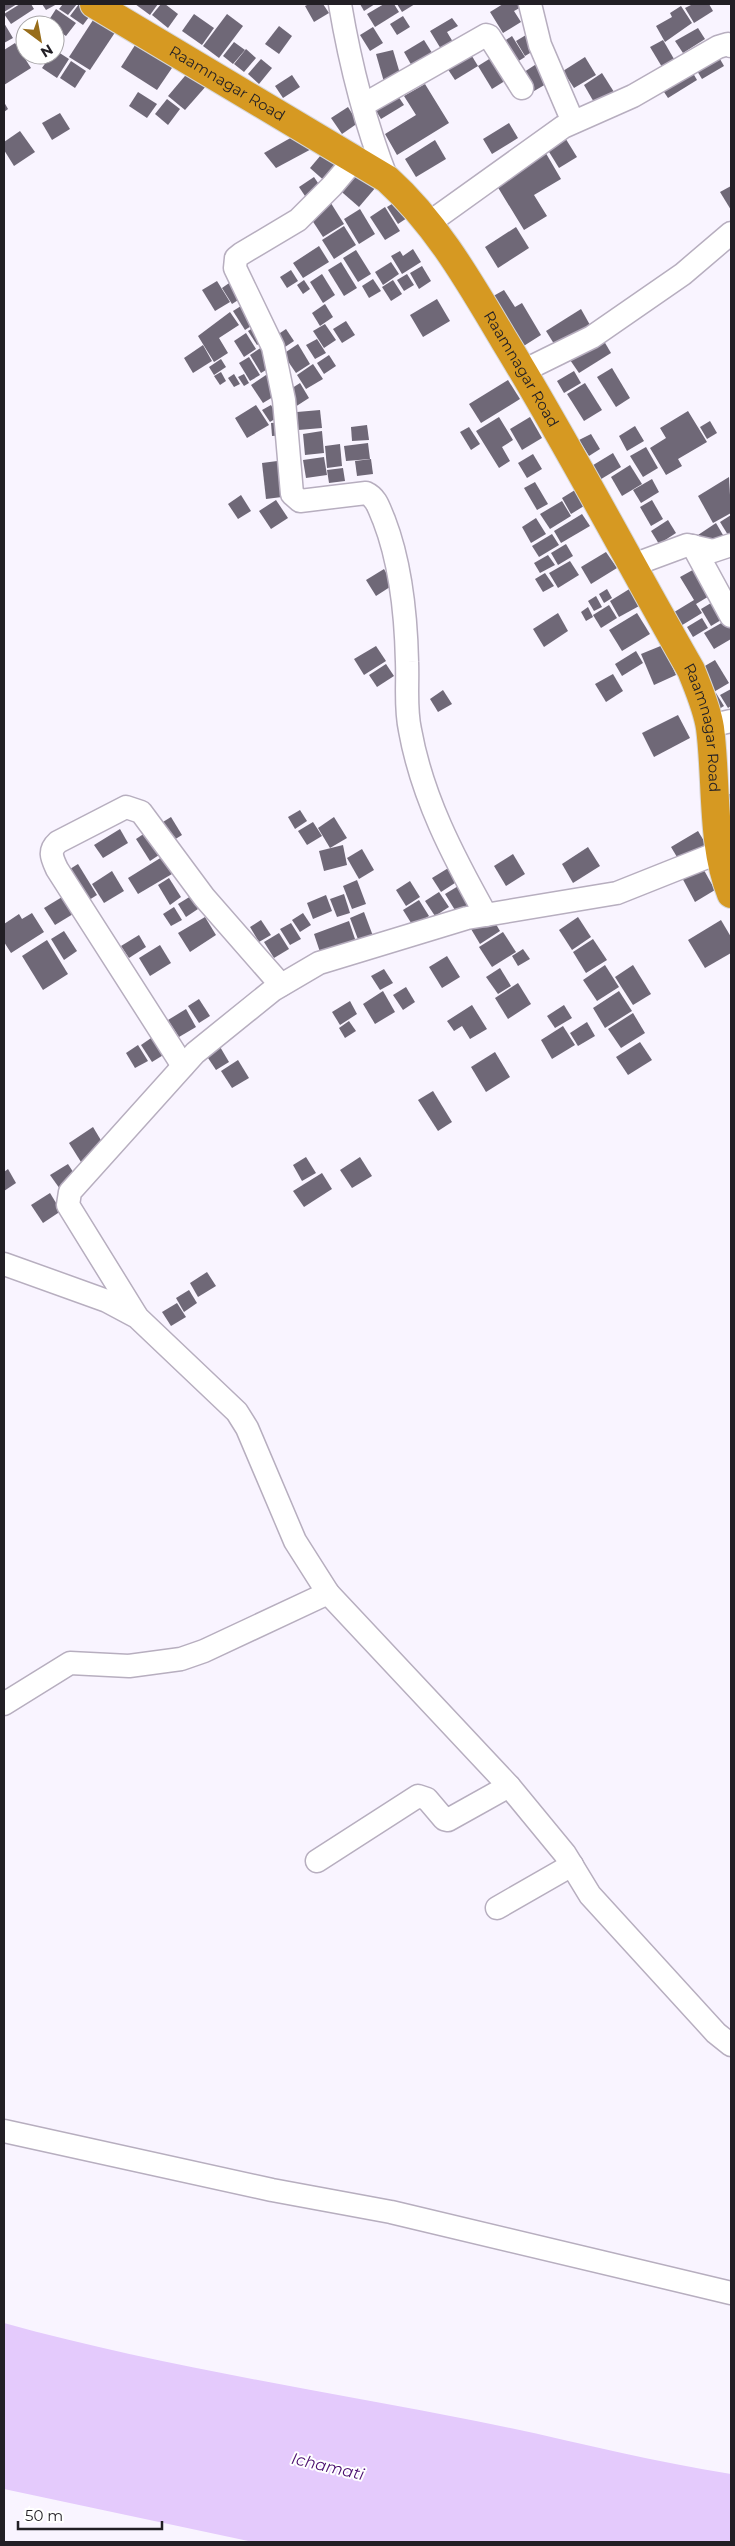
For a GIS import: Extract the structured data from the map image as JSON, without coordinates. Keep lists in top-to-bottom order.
{
  "streets": {
    "highway": ["Raamnagar Road"]
  },
  "water": ["Ichamati"],
  "scale_bar": "50 m",
  "north": "bottom right"
}
